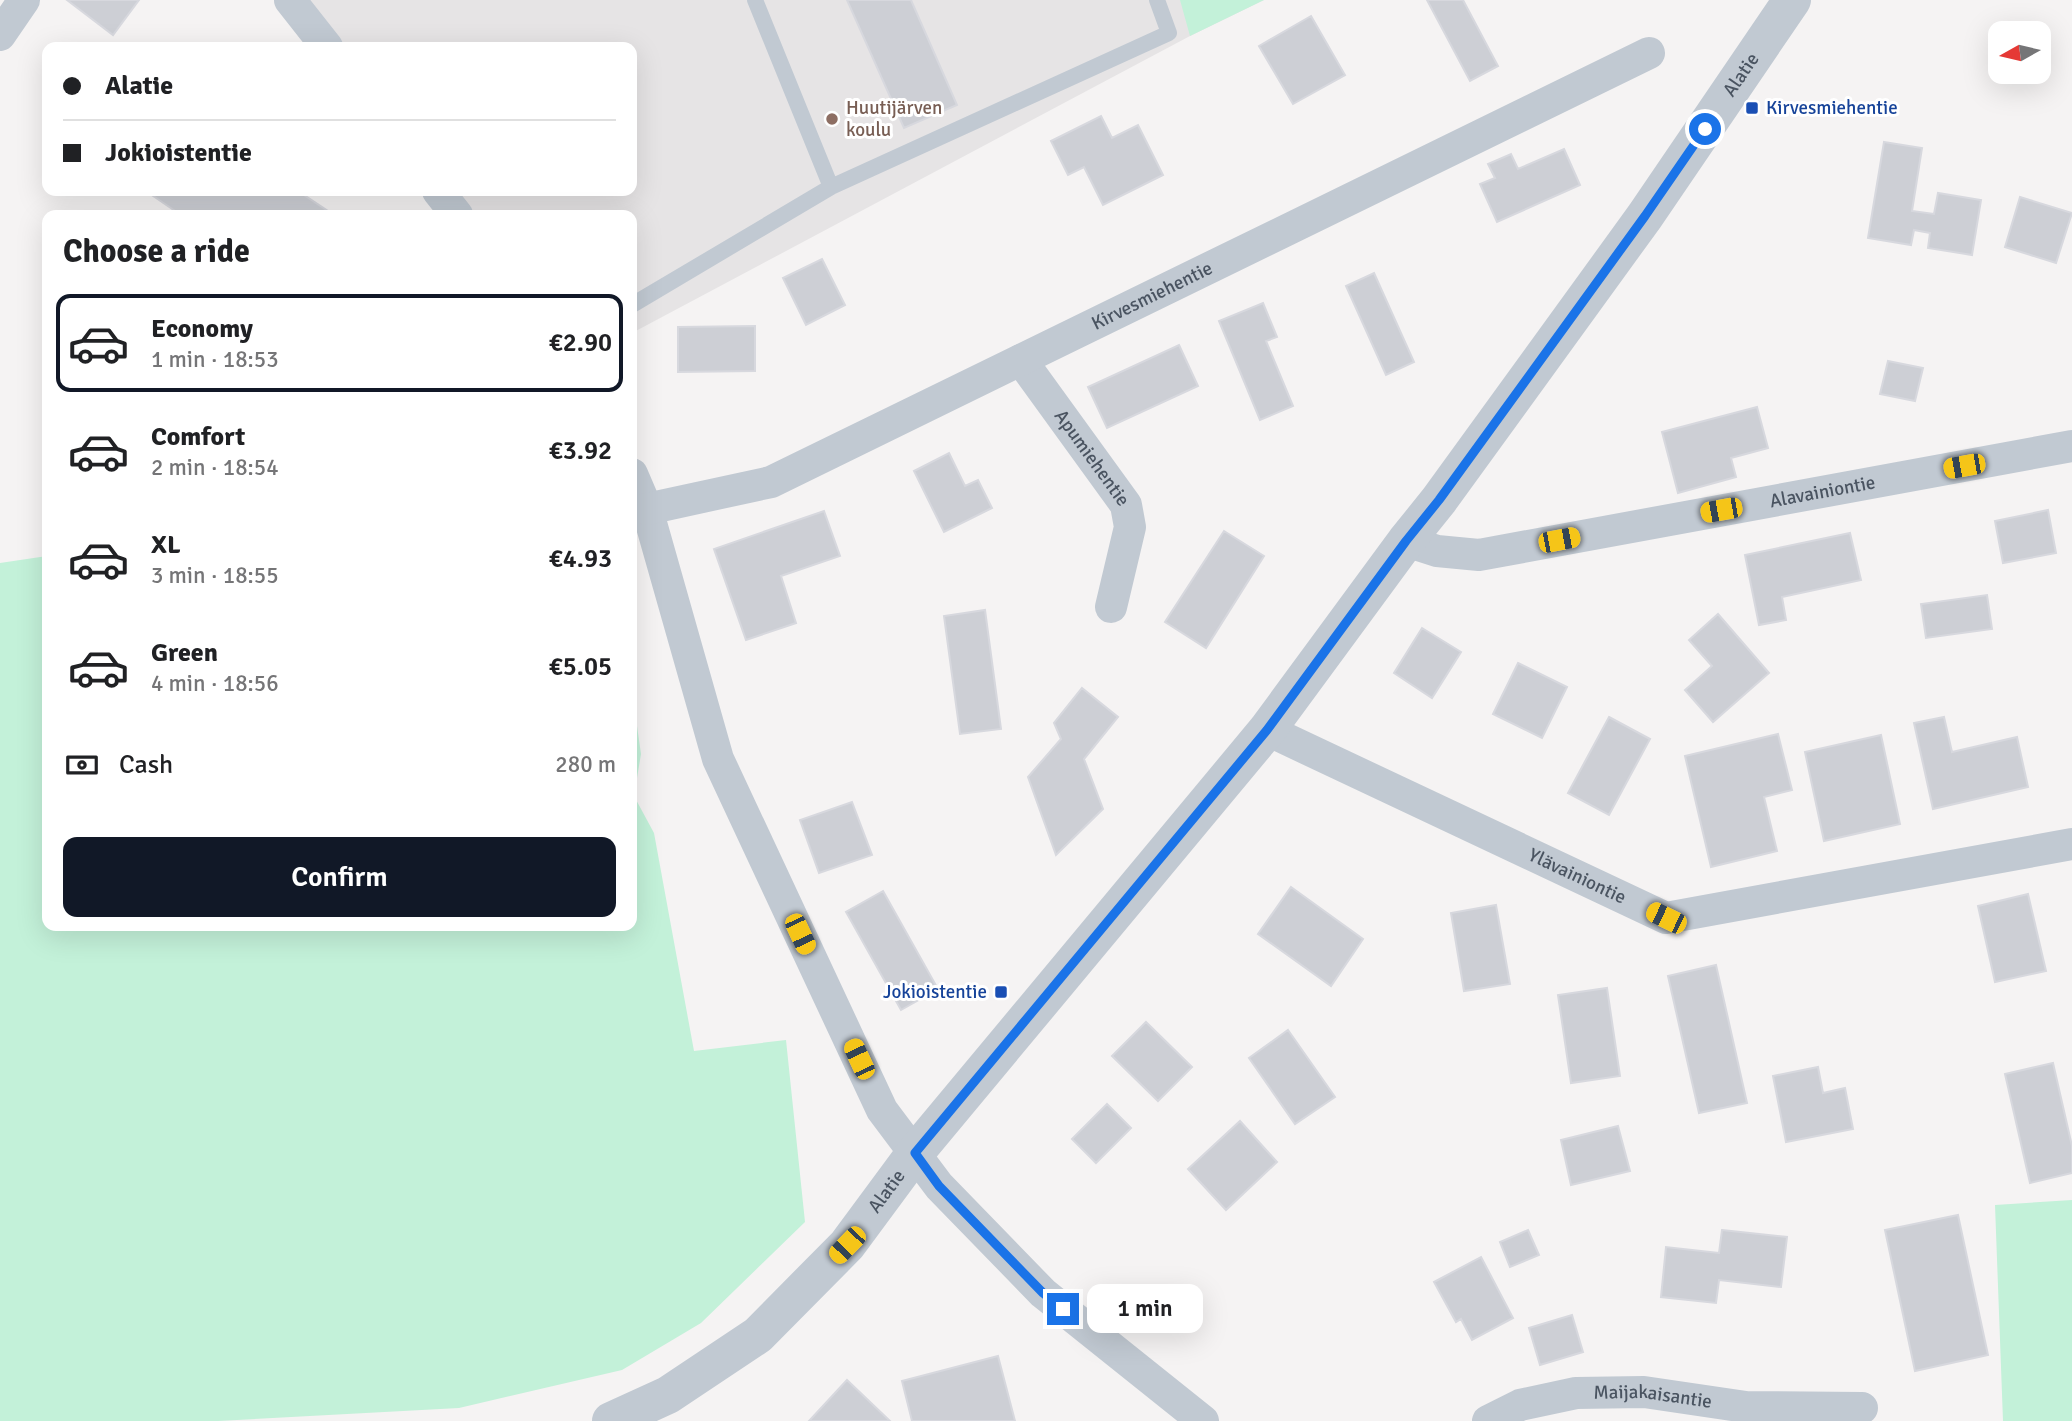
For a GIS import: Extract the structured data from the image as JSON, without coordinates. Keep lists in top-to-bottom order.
{
  "streets": {
    "street": [
      "Alatie",
      "Kirvesmiehentie",
      "Apumiehentie",
      "Alavainiontie",
      "Ylävainiontie",
      "Maijakaisantie"
    ]
  },
  "crossings": [
    ["Alatie", "Alavainiontie"],
    ["Alatie", "Ylävainiontie"],
    ["Kirvesmiehentie", "Apumiehentie"]
  ],
  "places": {
    "transit": ["Kirvesmiehentie", "Jokioistentie"],
    "other": ["Huutijärven koulu"]
  },
  "north": "left",
  "page": {
    "banner": ["Alatie", "Jokioistentie"],
    "heading": "Choose a ride",
    "list": [
      {
        "name": "Economy",
        "note": "1 min · 18:53",
        "value": "€2.90"
      },
      {
        "name": "Comfort",
        "note": "2 min · 18:54",
        "value": "€3.92"
      },
      {
        "name": "XL",
        "note": "3 min · 18:55",
        "value": "€4.93"
      },
      {
        "name": "Green",
        "note": "4 min · 18:56",
        "value": "€5.05"
      }
    ],
    "pay": ["Cash", "280 m"],
    "buttons": "Confirm",
    "bubble": "1 min"
  }
}
